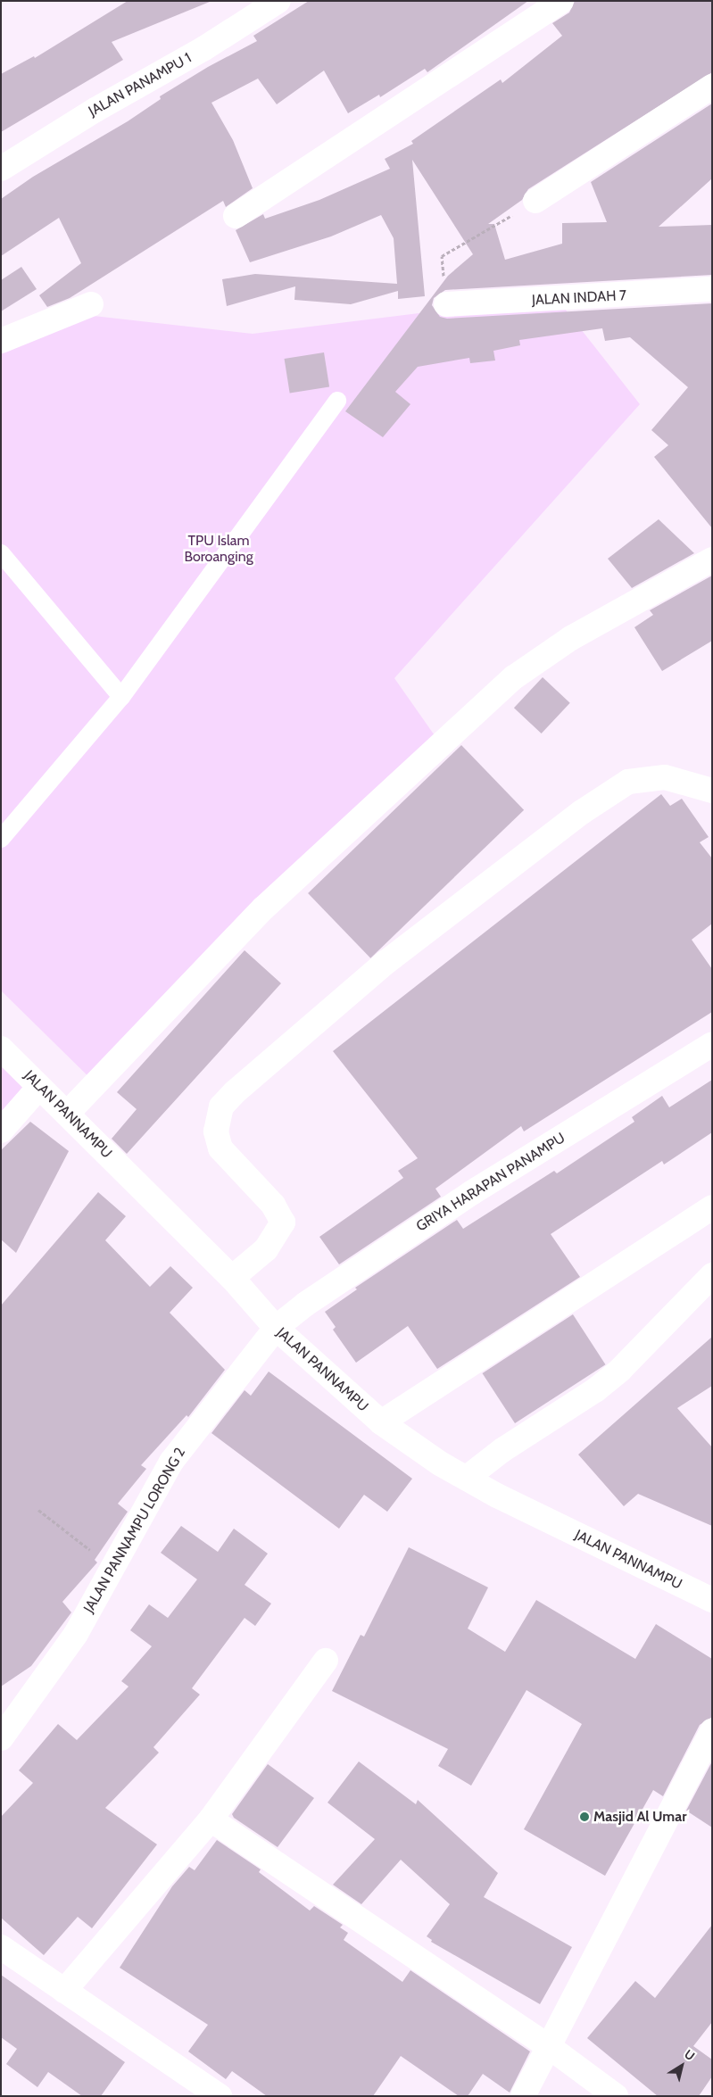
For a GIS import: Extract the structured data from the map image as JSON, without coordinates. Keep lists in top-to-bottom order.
{
  "streets": {
    "street": [
      "JALAN PANAMPU 1",
      "JALAN INDAH 7",
      "JALAN PANNAMPU",
      "GRIYA HARAPAN PANAMPU",
      "JALAN PANNAMPU LORONG 2"
    ]
  },
  "crossings": [
    ["JALAN PANNAMPU", "GRIYA HARAPAN PANAMPU"],
    ["JALAN PANNAMPU", "JALAN PANNAMPU LORONG 2"],
    ["GRIYA HARAPAN PANAMPU", "JALAN PANNAMPU LORONG 2"]
  ],
  "parks": ["TPU Islam Boroanging"],
  "places": ["Masjid Al Umar"],
  "north": "top right"
}
